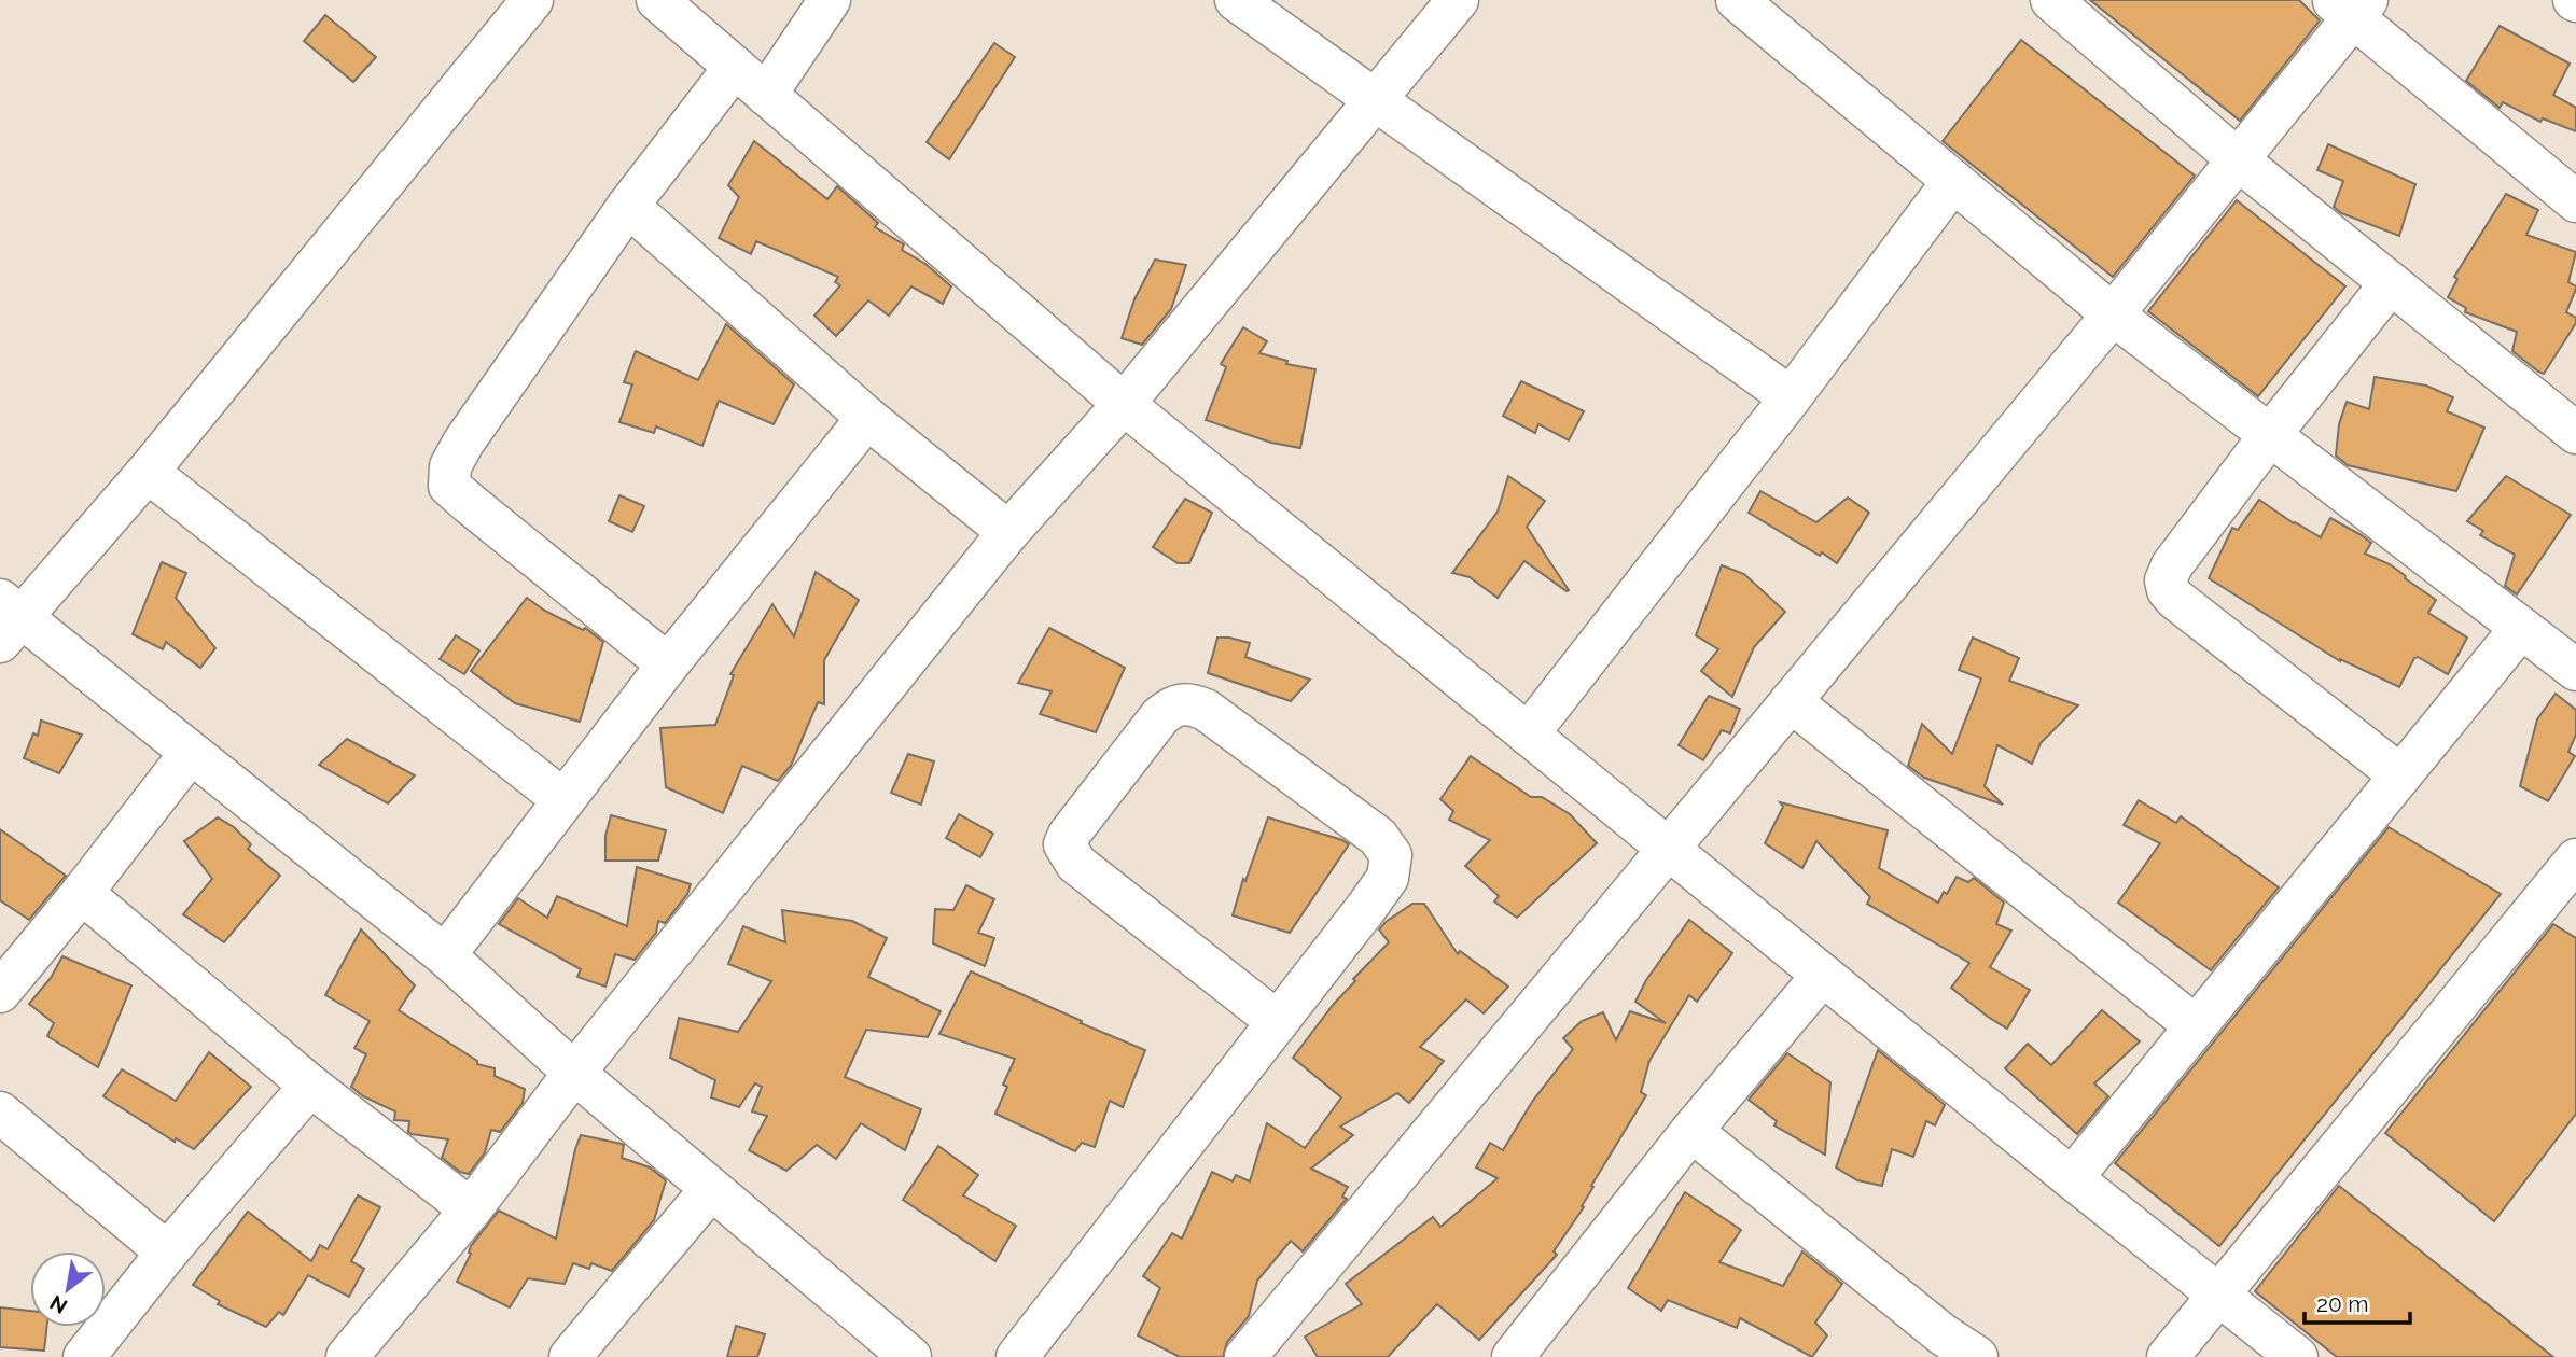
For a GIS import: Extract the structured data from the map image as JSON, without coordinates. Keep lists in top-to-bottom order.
{
  "scale_bar": "20 m",
  "north": "bottom left"
}
